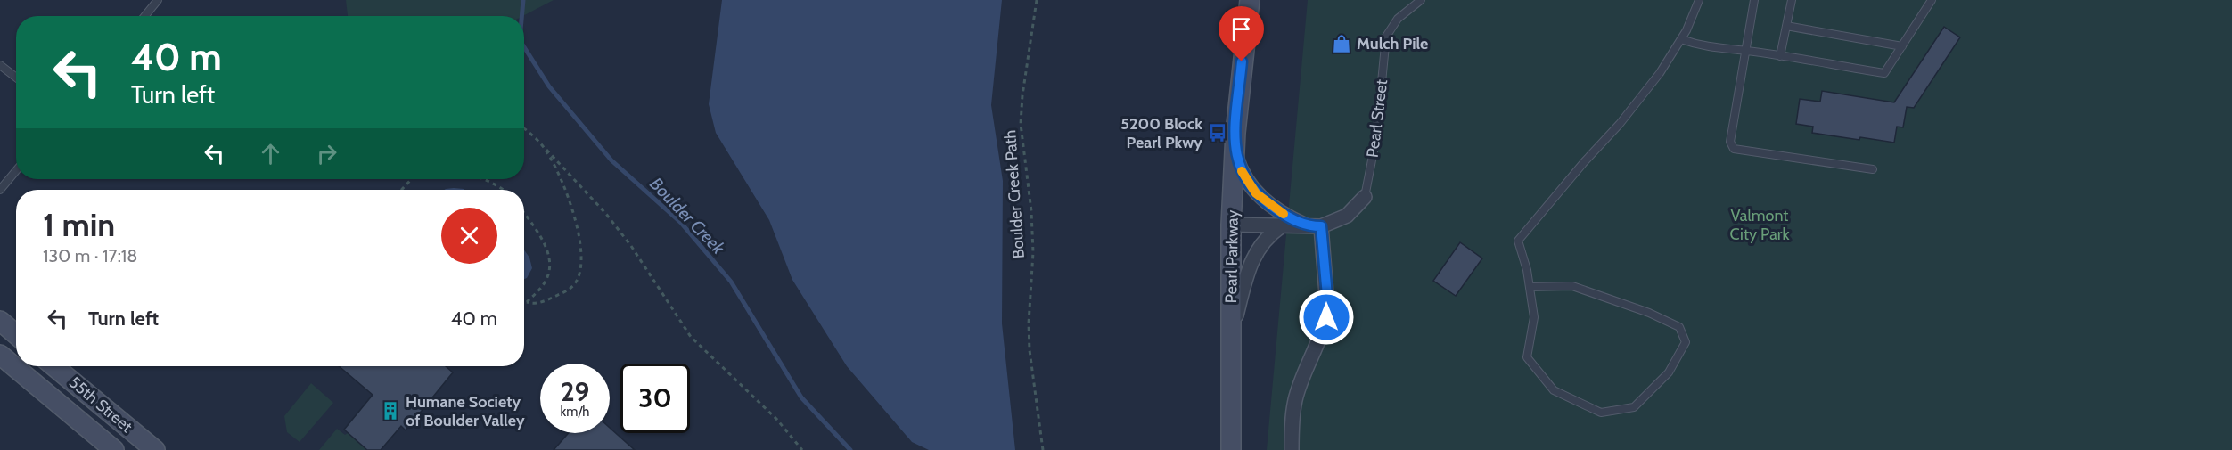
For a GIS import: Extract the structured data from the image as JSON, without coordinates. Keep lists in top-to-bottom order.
{
  "streets": {
    "main road": ["Pearl Parkway", "55th Street"],
    "street": ["Pearl Street"],
    "path": ["Boulder Creek Path"]
  },
  "crossings": [
    ["Pearl Street", "Pearl Parkway"]
  ],
  "water": ["Boulder Creek"],
  "parks": ["Valmont City Park"],
  "places": {
    "shop": ["Mulch Pile"],
    "bus stop": ["5200 Block Pearl Pkwy"],
    "building": ["Humane Society of Boulder Valley"]
  },
  "page": {
    "turn": ["40 m", "Turn left"],
    "heading": ["1 min", "130 m · 17:18"],
    "list": [
      {
        "name": "Turn left",
        "value": "40 m"
      }
    ],
    "speed": "29 km/h",
    "limit": "30"
  }
}
